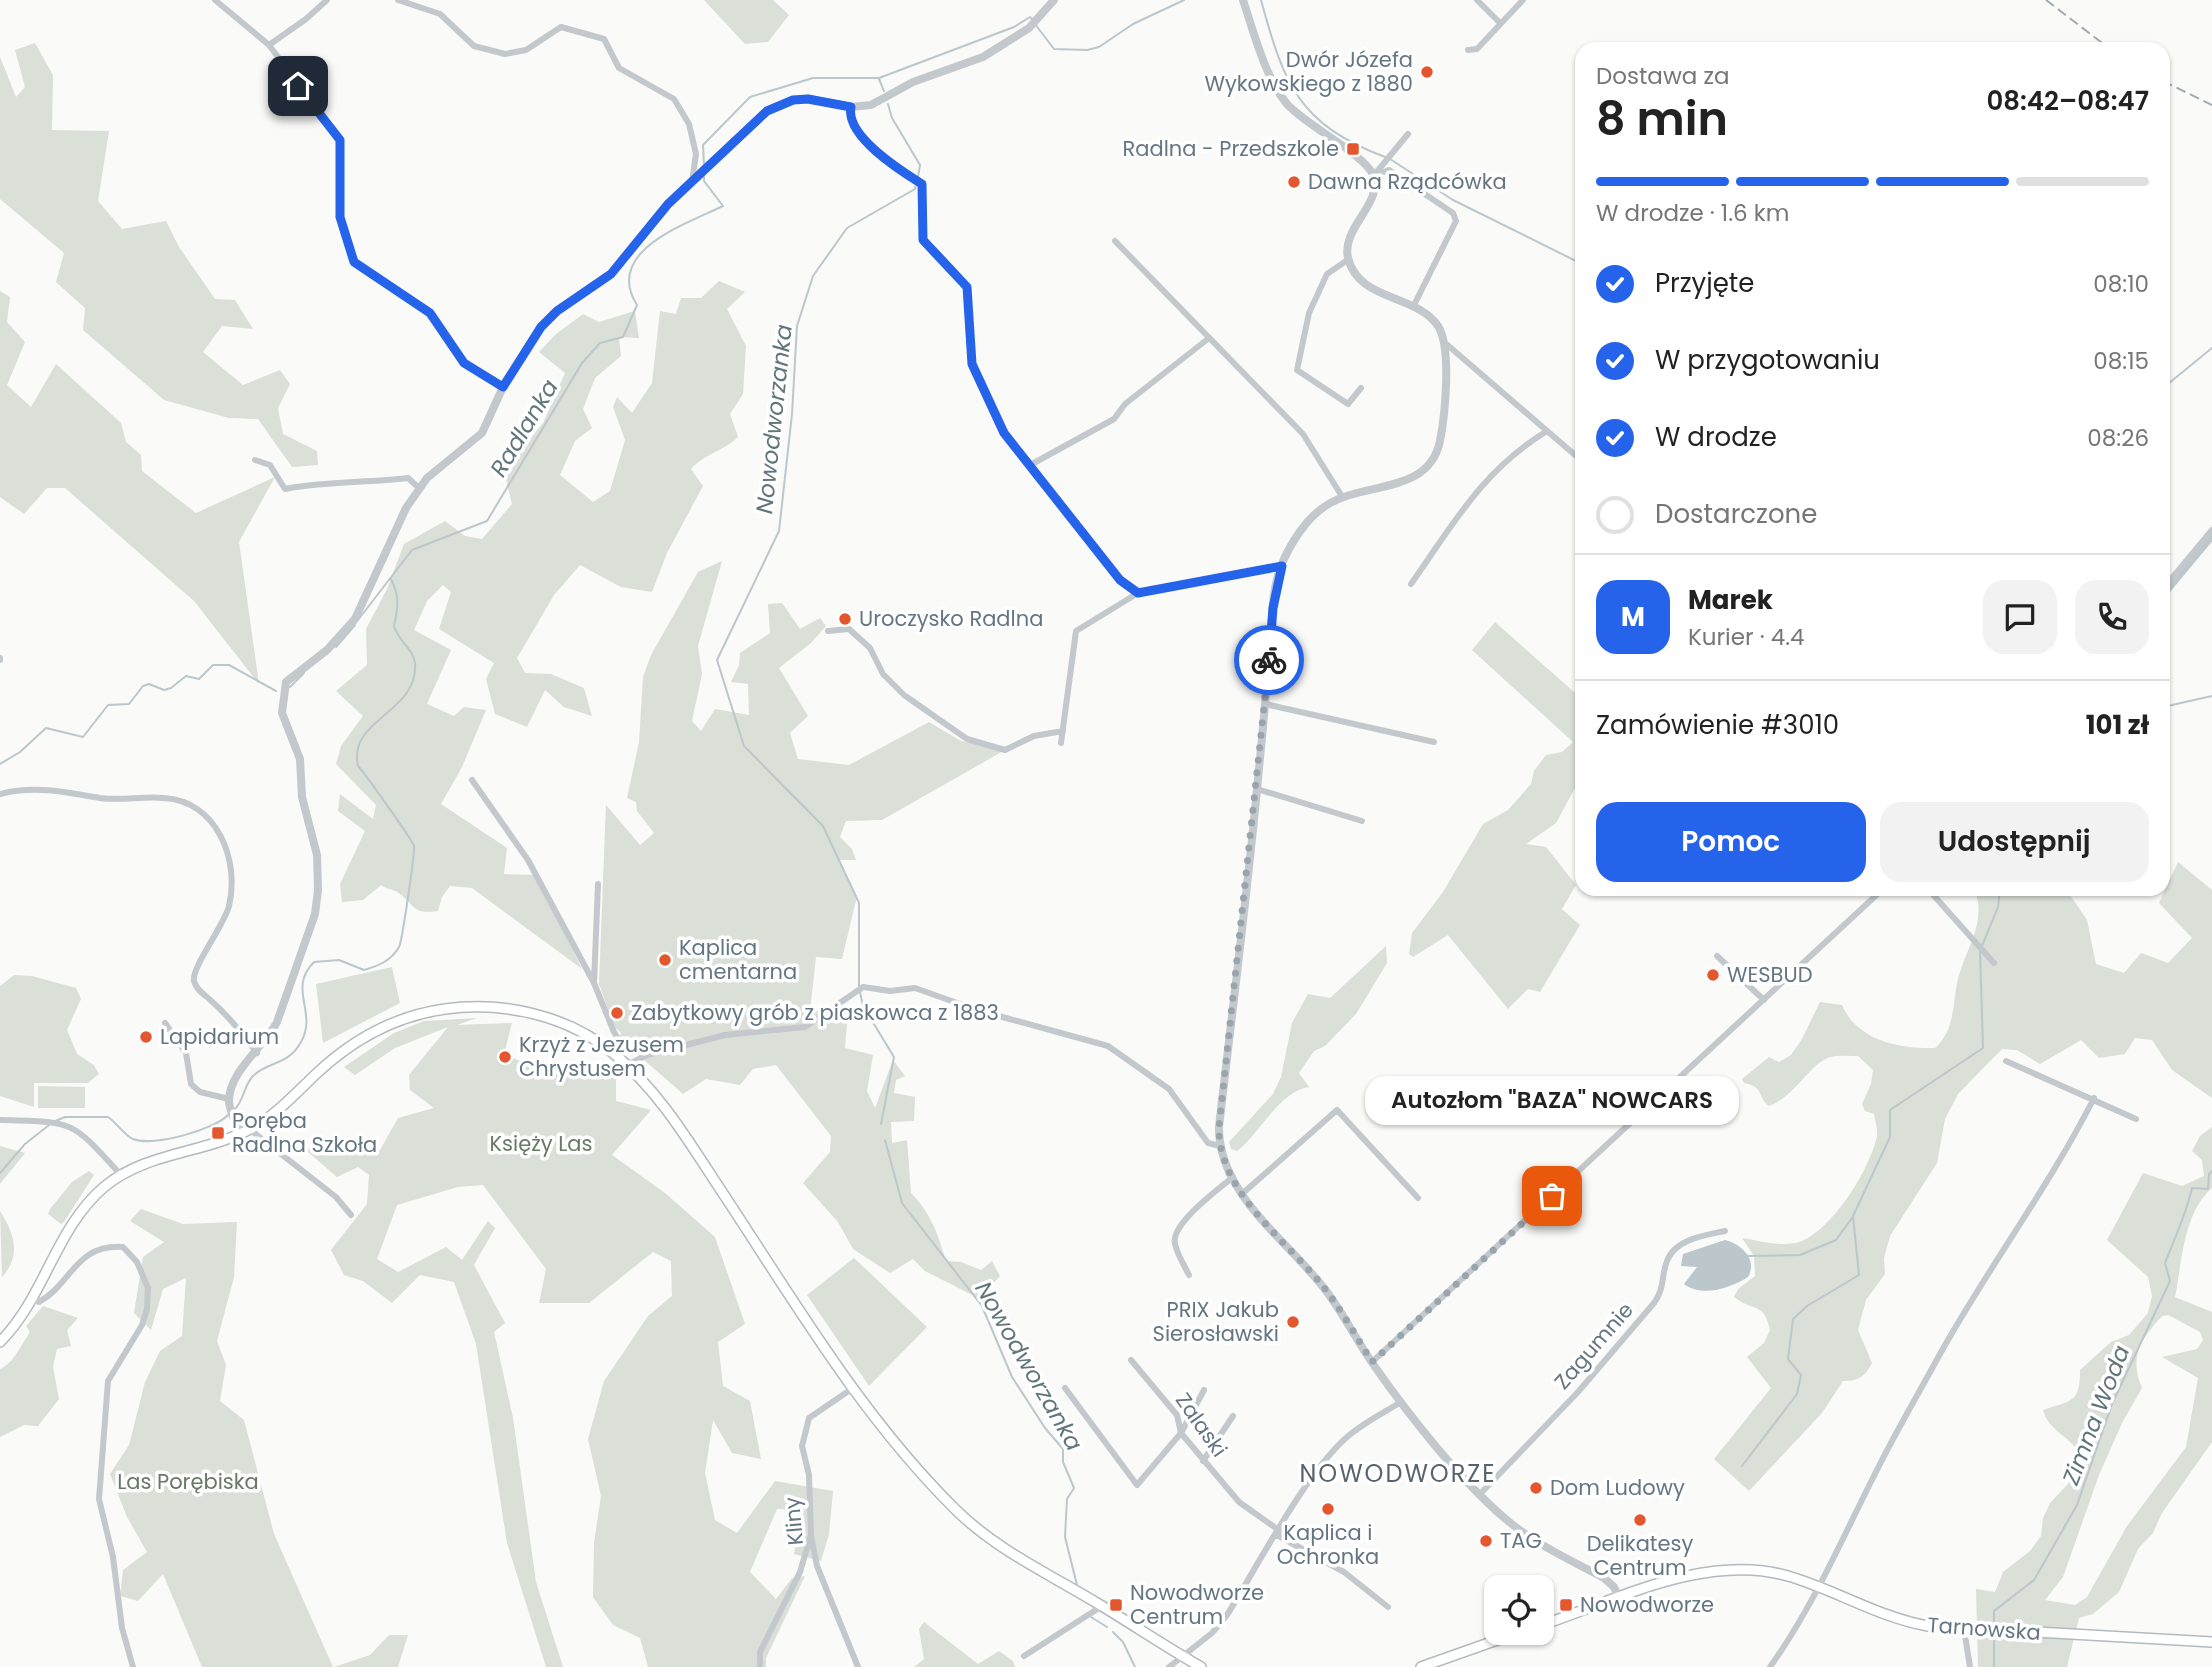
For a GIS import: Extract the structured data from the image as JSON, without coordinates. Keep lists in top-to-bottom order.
{
  "streets": {
    "main road": ["Tarnowska"],
    "street": ["Zagumnie", "Zalaski", "Kliny"]
  },
  "districts": ["NOWODWORZE"],
  "water": ["Nowodworzanka", "Radlanka", "Zimna Woda"],
  "parks": ["Księży Las", "Las Porębiska"],
  "places": {
    "other": [
      "Dwór Józefa Wykowskiego z 1880",
      "Dawna Rządcówka",
      "Uroczysko Radlna",
      "Kaplica cmentarna",
      "WESBUD",
      "Zabytkowy grób z piaskowca z 1883",
      "Lapidarium",
      "Krzyż z Jezusem Chrystusem",
      "Autozłom \"BAZA\" NOWCARS",
      "PRIX Jakub Sierosławski",
      "Dom Ludowy",
      "Kaplica i Ochronka",
      "Delikatesy Centrum",
      "TAG"
    ],
    "transit": [
      "Radlna - Przedszkole",
      "Poręba Radlna Szkoła",
      "Nowodworze Centrum",
      "Nowodworze"
    ]
  },
  "page": {
    "heading": ["8 min", "Dostawa za", "08:42–08:47"],
    "panel": [
      "Marek",
      "Kurier · 4.4",
      "Zamówienie #3010",
      "101 zł"
    ],
    "bar": "W drodze · 1.6 km",
    "list": [
      ["Przyjęte", "08:10"],
      ["W przygotowaniu", "08:15"],
      ["W drodze", "08:26"],
      "Dostarczone"
    ],
    "round": "M",
    "buttons": ["Pomoc", "Udostępnij"],
    "bubble": "Autozłom \"BAZA\" NOWCARS"
  }
}
